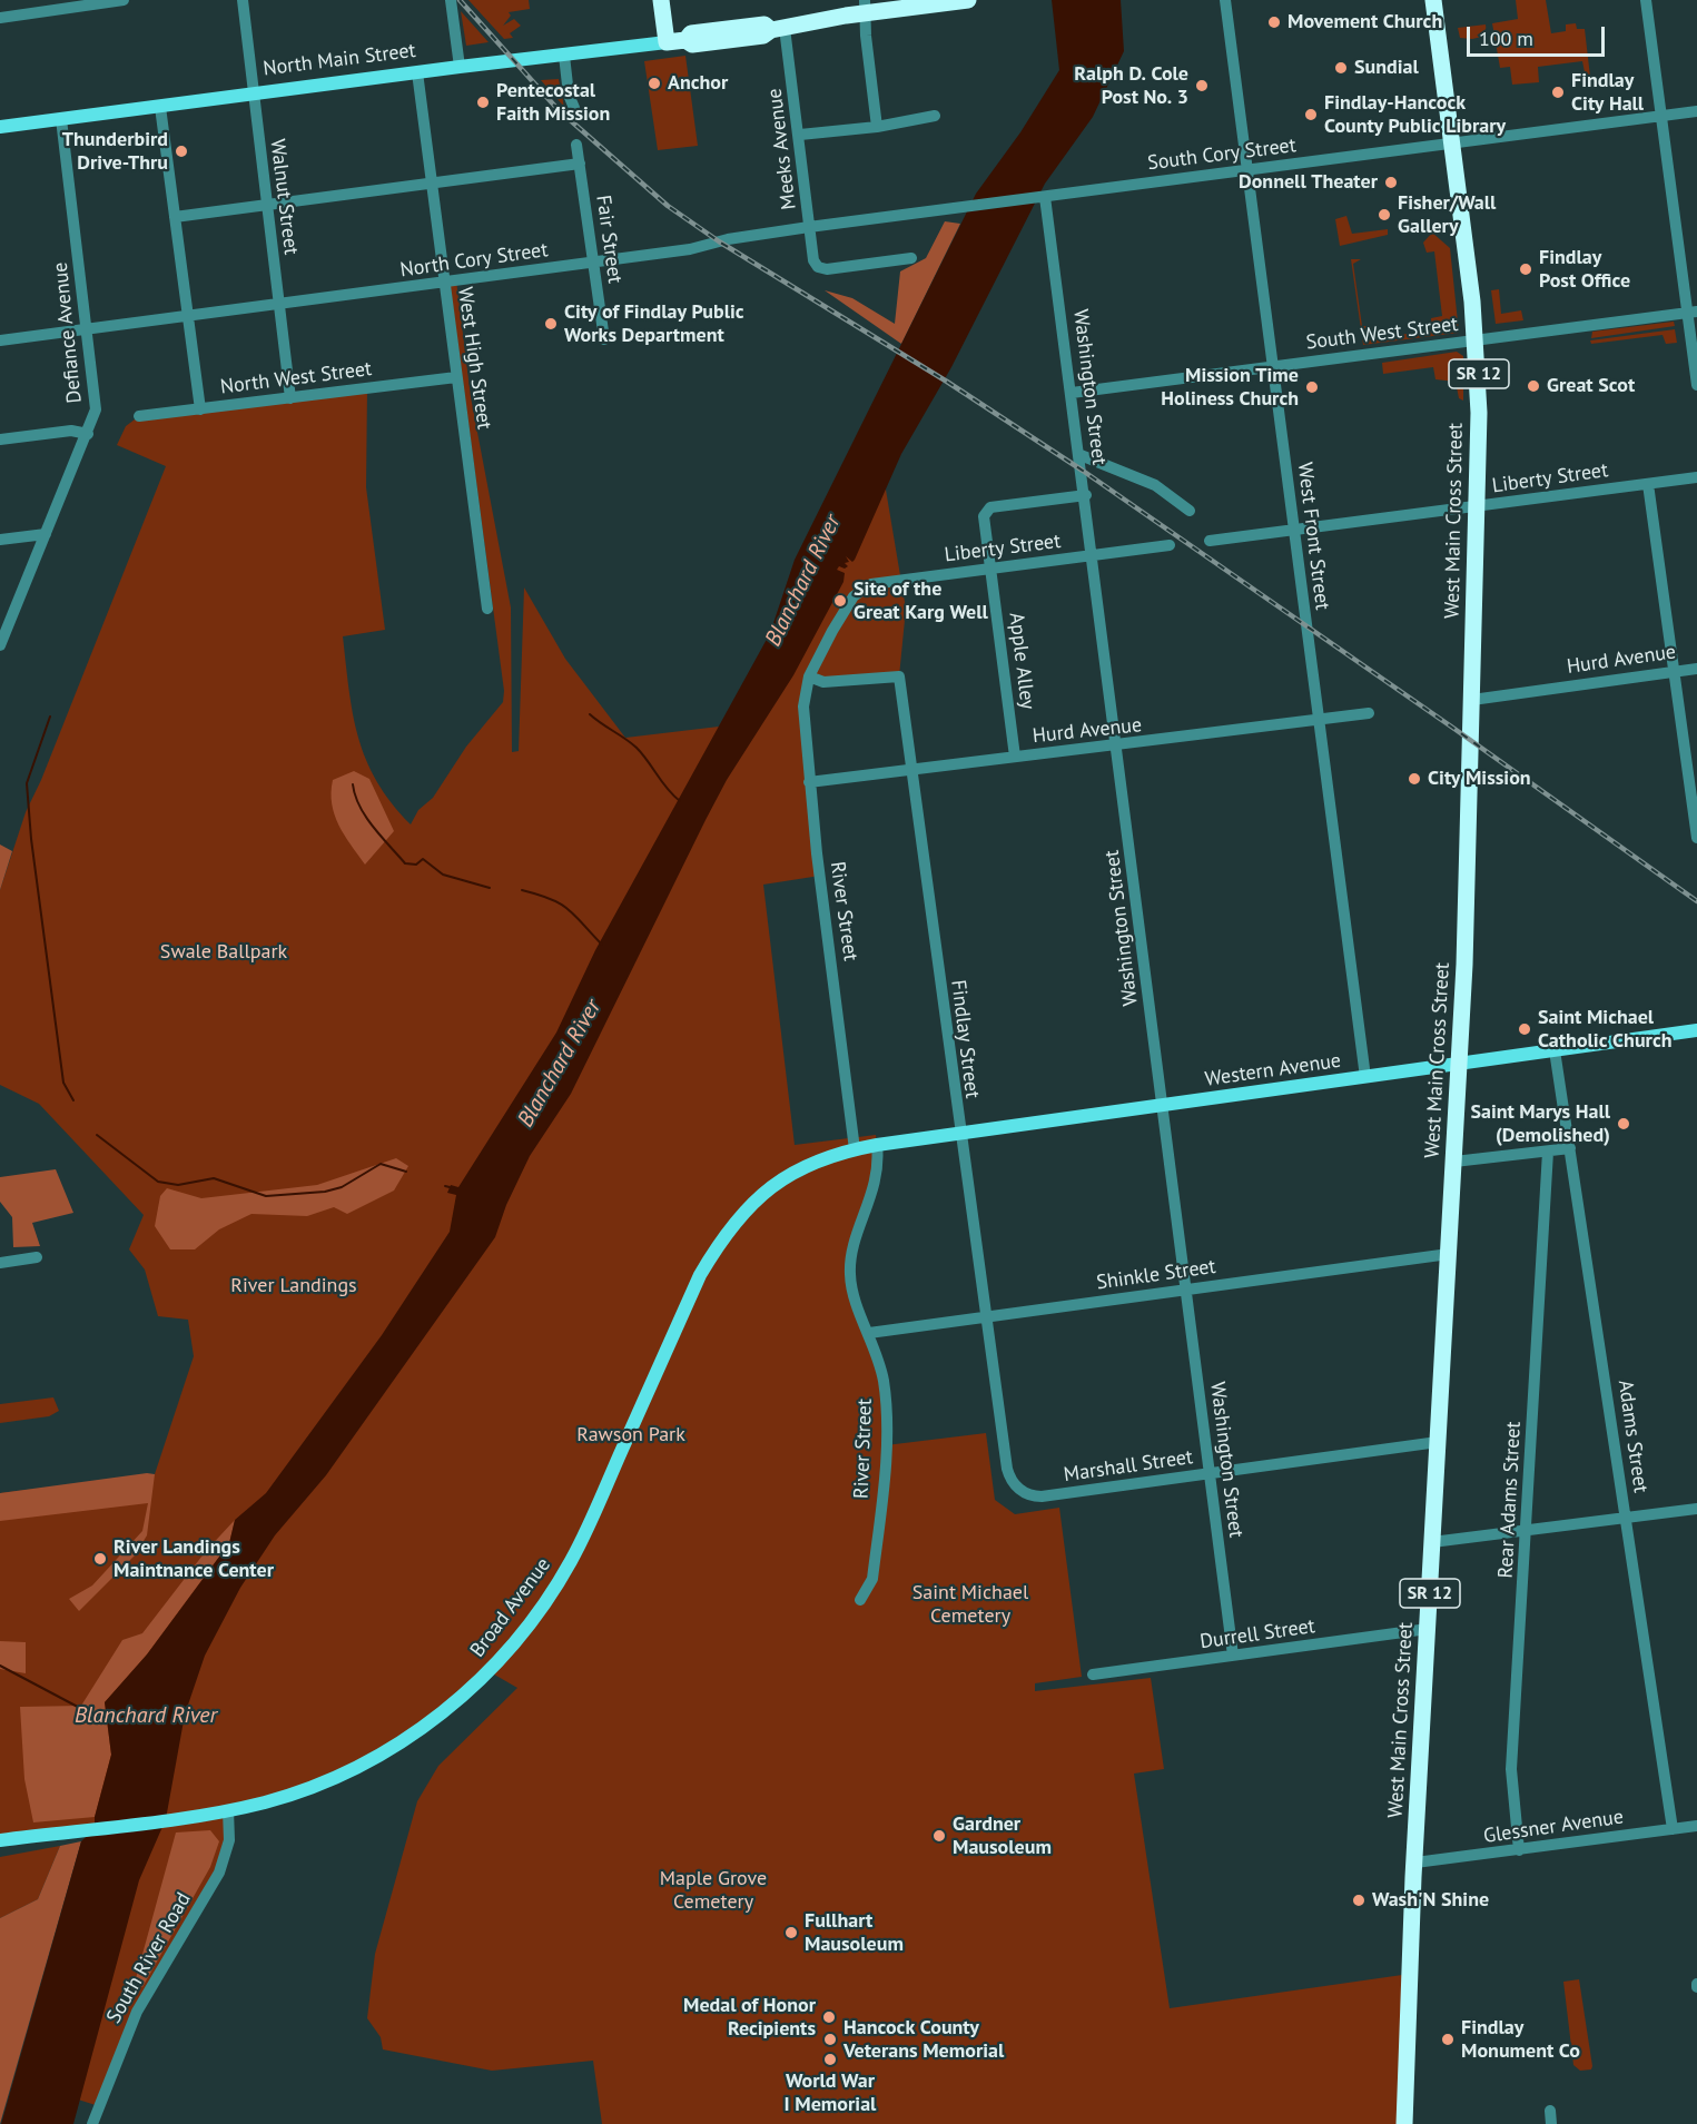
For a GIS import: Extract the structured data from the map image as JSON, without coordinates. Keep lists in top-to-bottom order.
{
  "streets": {
    "highway": ["North Main Street", "SR 12", "West Main Cross Street"],
    "main road": ["Western Avenue", "Broad Avenue"],
    "street": [
      "Meeks Avenue",
      "South Cory Street",
      "Walnut Street",
      "Fair Street",
      "North Cory Street",
      "Defiance Avenue",
      "South West Street",
      "West High Street",
      "North West Street",
      "Washington Street",
      "Liberty Street",
      "West Front Street",
      "Hurd Avenue",
      "Apple Alley",
      "River Street",
      "Findlay Street",
      "Shinkle Street",
      "Adams Street",
      "Marshall Street",
      "Rear Adams Street",
      "Durrell Street",
      "Glessner Avenue",
      "South River Road"
    ]
  },
  "crossings": [
    ["North Main Street", "Meeks Avenue"],
    ["North Main Street", "Walnut Street"],
    ["North Main Street", "Defiance Avenue"],
    ["North Main Street", "West High Street"],
    ["Meeks Avenue", "North Cory Street"],
    ["South Cory Street", "North Cory Street"],
    ["South Cory Street", "Washington Street"],
    ["South Cory Street", "West Main Cross Street"],
    ["South Cory Street", "West Front Street"],
    ["Walnut Street", "North Cory Street"],
    ["Walnut Street", "North West Street"],
    ["Fair Street", "North Cory Street"],
    ["North Cory Street", "Defiance Avenue"],
    ["North Cory Street", "West High Street"],
    ["South West Street", "Washington Street"],
    ["South West Street", "West Main Cross Street"],
    ["South West Street", "West Front Street"],
    ["West High Street", "North West Street"],
    ["Washington Street", "Liberty Street"],
    ["Washington Street", "Hurd Avenue"],
    ["Washington Street", "Apple Alley"],
    ["Washington Street", "Western Avenue"],
    ["Washington Street", "Shinkle Street"],
    ["Washington Street", "Marshall Street"],
    ["Washington Street", "Durrell Street"],
    ["Liberty Street", "West Main Cross Street"],
    ["Liberty Street", "West Front Street"],
    ["Liberty Street", "Apple Alley"],
    ["Liberty Street", "River Street"],
    ["Liberty Street", "Findlay Street"],
    ["West Main Cross Street", "Hurd Avenue"],
    ["West Main Cross Street", "Western Avenue"],
    ["West Main Cross Street", "Shinkle Street"],
    ["West Main Cross Street", "Marshall Street"],
    ["West Main Cross Street", "Durrell Street"],
    ["West Main Cross Street", "Glessner Avenue"],
    ["West Front Street", "Hurd Avenue"],
    ["West Front Street", "Western Avenue"],
    ["Hurd Avenue", "Apple Alley"],
    ["Hurd Avenue", "River Street"],
    ["Hurd Avenue", "Findlay Street"],
    ["River Street", "Findlay Street"],
    ["River Street", "Western Avenue"],
    ["River Street", "Shinkle Street"],
    ["River Street", "Broad Avenue"],
    ["Findlay Street", "Western Avenue"],
    ["Findlay Street", "Shinkle Street"],
    ["Findlay Street", "Marshall Street"],
    ["Western Avenue", "Adams Street"],
    ["Western Avenue", "Broad Avenue"],
    ["Adams Street", "Glessner Avenue"],
    ["Rear Adams Street", "Glessner Avenue"],
    ["Broad Avenue", "South River Road"]
  ],
  "water": ["Blanchard River"],
  "parks": [
    "Swale Ballpark",
    "River Landings",
    "Rawson Park",
    "Saint Michael Cemetery",
    "Maple Grove Cemetery"
  ],
  "places": [
    "Movement Church",
    "Sundial",
    "Anchor",
    "Ralph D. Cole Post No. 3",
    "Findlay City Hall",
    "Pentecostal Faith Mission",
    "Findlay-Hancock County Public Library",
    "Thunderbird Drive-Thru",
    "Donnell Theater",
    "Fisher/Wall Gallery",
    "Findlay Post Office",
    "City of Findlay Public Works Department",
    "Great Scot",
    "Mission Time Holiness Church",
    "Site of the Great Karg Well",
    "City Mission",
    "Saint Michael Catholic Church",
    "Saint Marys Hall (Demolished)",
    "River Landings Maintnance Center",
    "Gardner Mausoleum",
    "Wash'N Shine",
    "Fullhart Mausoleum",
    "Medal of Honor Recipients",
    "Hancock County Veterans Memorial",
    "Findlay Monument Co",
    "World War I Memorial"
  ],
  "scale_bar": "100 m"
}
